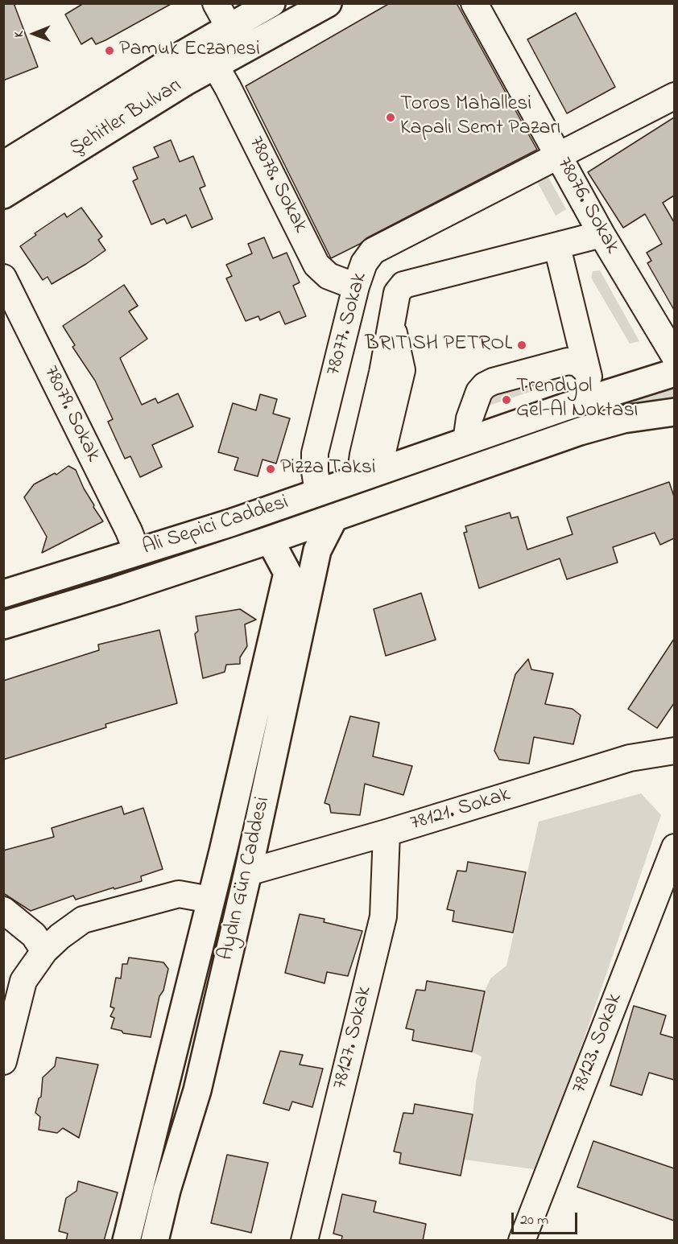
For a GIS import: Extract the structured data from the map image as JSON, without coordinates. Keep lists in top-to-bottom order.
{
  "streets": {
    "main road": ["Şehitler Bulvarı", "Ali Sepici Caddesi", "Aydın Gün Caddesi"],
    "street": [
      "78078. Sokak",
      "78076. Sokak",
      "78077. Sokak",
      "78079. Sokak",
      "78121. Sokak",
      "78127. Sokak",
      "78123. Sokak"
    ]
  },
  "crossings": [
    ["Şehitler Bulvarı", "78078. Sokak"],
    ["78078. Sokak", "78077. Sokak"],
    ["78076. Sokak", "78077. Sokak"],
    ["78077. Sokak", "Ali Sepici Caddesi"],
    ["78079. Sokak", "Ali Sepici Caddesi"],
    ["Ali Sepici Caddesi", "Aydın Gün Caddesi"],
    ["78121. Sokak", "Aydın Gün Caddesi"],
    ["78121. Sokak", "78127. Sokak"]
  ],
  "places": [
    "Pamuk Eczanesi",
    "Toros Mahallesi Kapalı Semt Pazarı",
    "BRITISH PETROL",
    "Trendyol Gel-Al Noktası",
    "Pizza Taksi"
  ],
  "scale_bar": "20 m",
  "north": "left"
}
